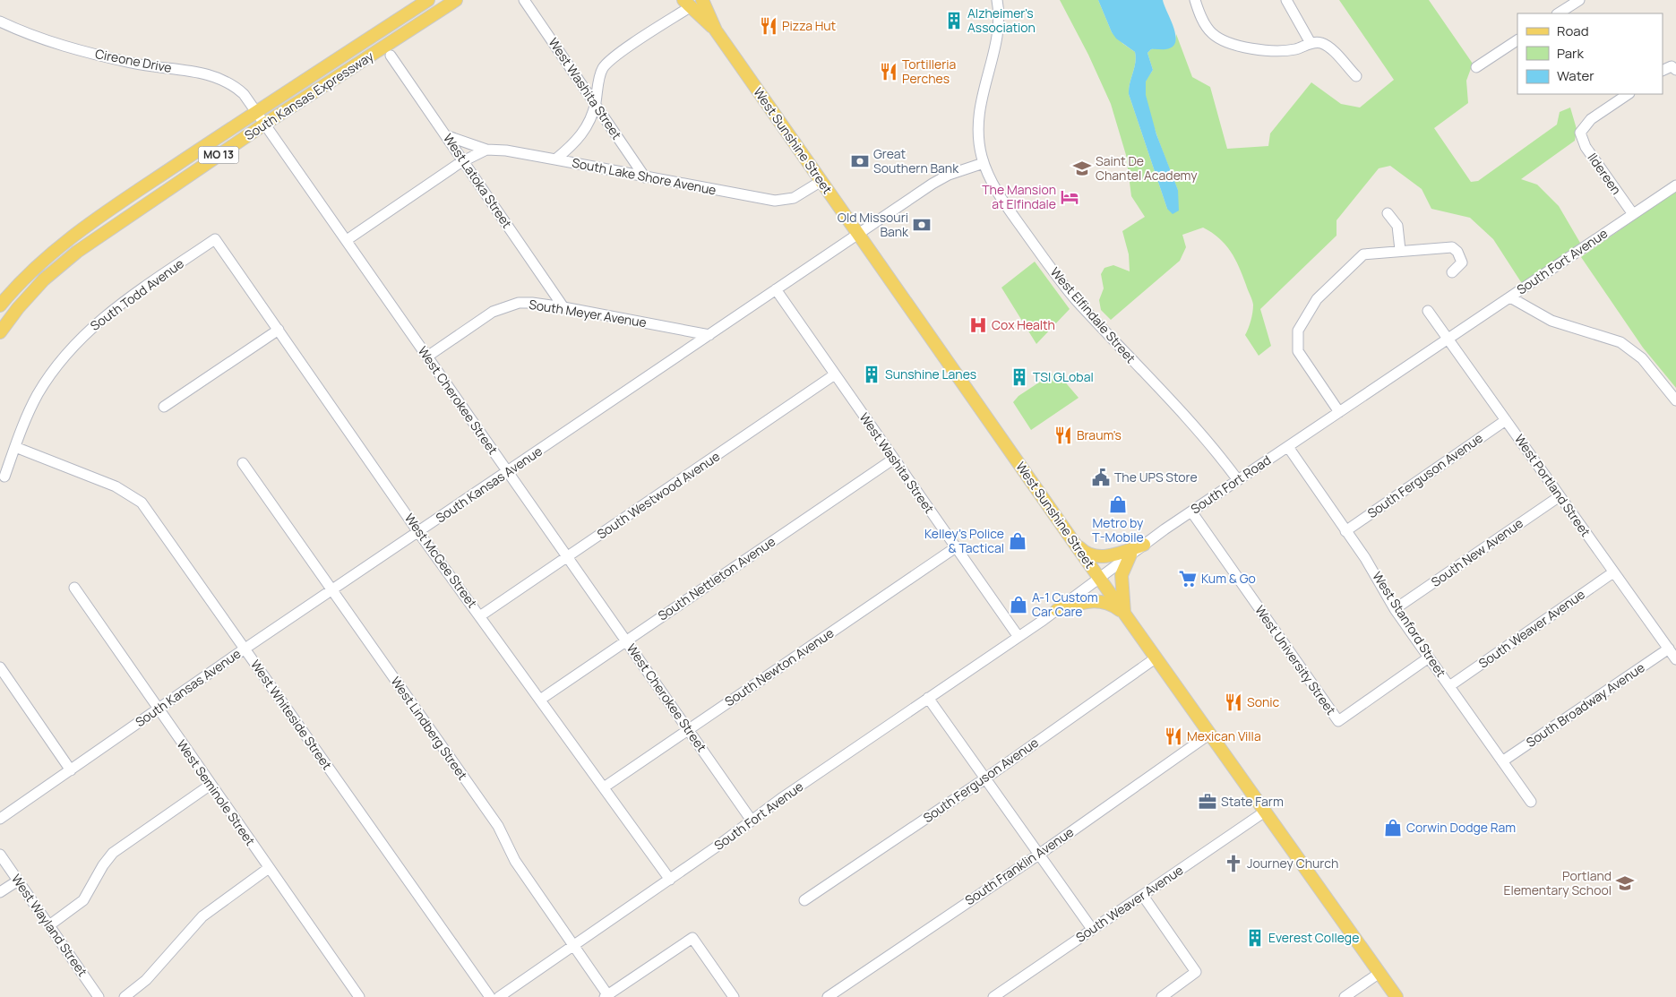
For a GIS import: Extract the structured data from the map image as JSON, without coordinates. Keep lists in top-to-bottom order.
{
  "streets": {
    "main road": ["South Kansas Expressway", "West Sunshine Street", "MO 13"],
    "street": [
      "Cireone Drive",
      "West Washita Street",
      "Ildereen",
      "South Lake Shore Avenue",
      "West Latoka Street",
      "South Fort Avenue",
      "South Todd Avenue",
      "South Meyer Avenue",
      "West Elfindale Street",
      "West Cherokee Street",
      "South Ferguson Avenue",
      "South Kansas Avenue",
      "South Fort Road",
      "West Portland Street",
      "South Westwood Avenue",
      "South New Avenue",
      "West McGee Street",
      "South Nettleton Avenue",
      "West Stanford Street",
      "South Weaver Avenue",
      "West University Street",
      "South Newton Avenue",
      "South Broadway Avenue",
      "West Whiteside Street",
      "West Lindberg Street",
      "West Seminole Street",
      "South Franklin Avenue",
      "West Wayland Street"
    ]
  },
  "crossings": [
    ["Cireone Drive", "South Kansas Expressway"],
    ["Cireone Drive", "West Cherokee Street"],
    ["West Washita Street", "South Lake Shore Avenue"],
    ["West Washita Street", "South Fort Avenue"],
    ["West Washita Street", "South Kansas Avenue"],
    ["West Washita Street", "South Fort Road"],
    ["West Washita Street", "South Westwood Avenue"],
    ["West Washita Street", "South Nettleton Avenue"],
    ["West Washita Street", "South Newton Avenue"],
    ["South Kansas Expressway", "West Cherokee Street"],
    ["West Sunshine Street", "South Lake Shore Avenue"],
    ["West Sunshine Street", "South Ferguson Avenue"],
    ["West Sunshine Street", "South Kansas Avenue"],
    ["West Sunshine Street", "South Fort Road"],
    ["West Sunshine Street", "South Weaver Avenue"],
    ["West Sunshine Street", "South Franklin Avenue"],
    ["Ildereen", "South Fort Avenue"],
    ["South Lake Shore Avenue", "West Latoka Street"],
    ["West Latoka Street", "South Meyer Avenue"],
    ["South Fort Avenue", "West Cherokee Street"],
    ["South Fort Avenue", "South Fort Road"],
    ["South Fort Avenue", "West Portland Street"],
    ["South Fort Avenue", "West McGee Street"],
    ["South Fort Avenue", "West Lindberg Street"],
    ["South Todd Avenue", "West McGee Street"],
    ["South Todd Avenue", "West Whiteside Street"],
    ["South Meyer Avenue", "West Cherokee Street"],
    ["South Meyer Avenue", "South Kansas Avenue"],
    ["West Elfindale Street", "South Kansas Avenue"],
    ["West Elfindale Street", "South Fort Road"],
    ["West Cherokee Street", "South Kansas Avenue"],
    ["West Cherokee Street", "South Westwood Avenue"],
    ["West Cherokee Street", "South Nettleton Avenue"],
    ["West Cherokee Street", "South Newton Avenue"],
    ["South Ferguson Avenue", "West Portland Street"],
    ["South Ferguson Avenue", "West Stanford Street"],
    ["South Kansas Avenue", "West McGee Street"],
    ["South Kansas Avenue", "West Whiteside Street"],
    ["South Kansas Avenue", "West Lindberg Street"],
    ["South Kansas Avenue", "West Seminole Street"],
    ["South Fort Road", "West Portland Street"],
    ["South Fort Road", "West Stanford Street"],
    ["South Fort Road", "West University Street"],
    ["West Portland Street", "South New Avenue"],
    ["West Portland Street", "South Weaver Avenue"],
    ["West Portland Street", "South Broadway Avenue"],
    ["South Westwood Avenue", "West McGee Street"],
    ["South New Avenue", "West Stanford Street"],
    ["West McGee Street", "South Nettleton Avenue"],
    ["West McGee Street", "South Newton Avenue"],
    ["West Stanford Street", "South Weaver Avenue"],
    ["West Stanford Street", "West University Street"],
    ["West Stanford Street", "South Broadway Avenue"]
  ],
  "places": {
    "building": [
      "Alzheimer's Association",
      "Sunshine Lanes",
      "TSI GLobal",
      "Everest College"
    ],
    "restaurant": [
      "Pizza Hut",
      "Tortilleria Perches",
      "Braum's",
      "Sonic",
      "Mexican Villa"
    ],
    "bank": ["Great Southern Bank", "Old Missouri Bank"],
    "school or university": ["Saint De Chantel Academy", "Portland Elementary School"],
    "hotel": ["The Mansion at Elfindale"],
    "hospital": ["Cox Health"],
    "public building": ["The UPS Store"],
    "shop": [
      "Metro by T-Mobile",
      "Kelley's Police & Tactical",
      "A-1 Custom Car Care",
      "Corwin Dodge Ram"
    ],
    "supermarket": ["Kum & Go"],
    "office": ["State Farm"],
    "church": ["Journey Church"]
  },
  "legend": ["Road", "Park", "Water"]
}
